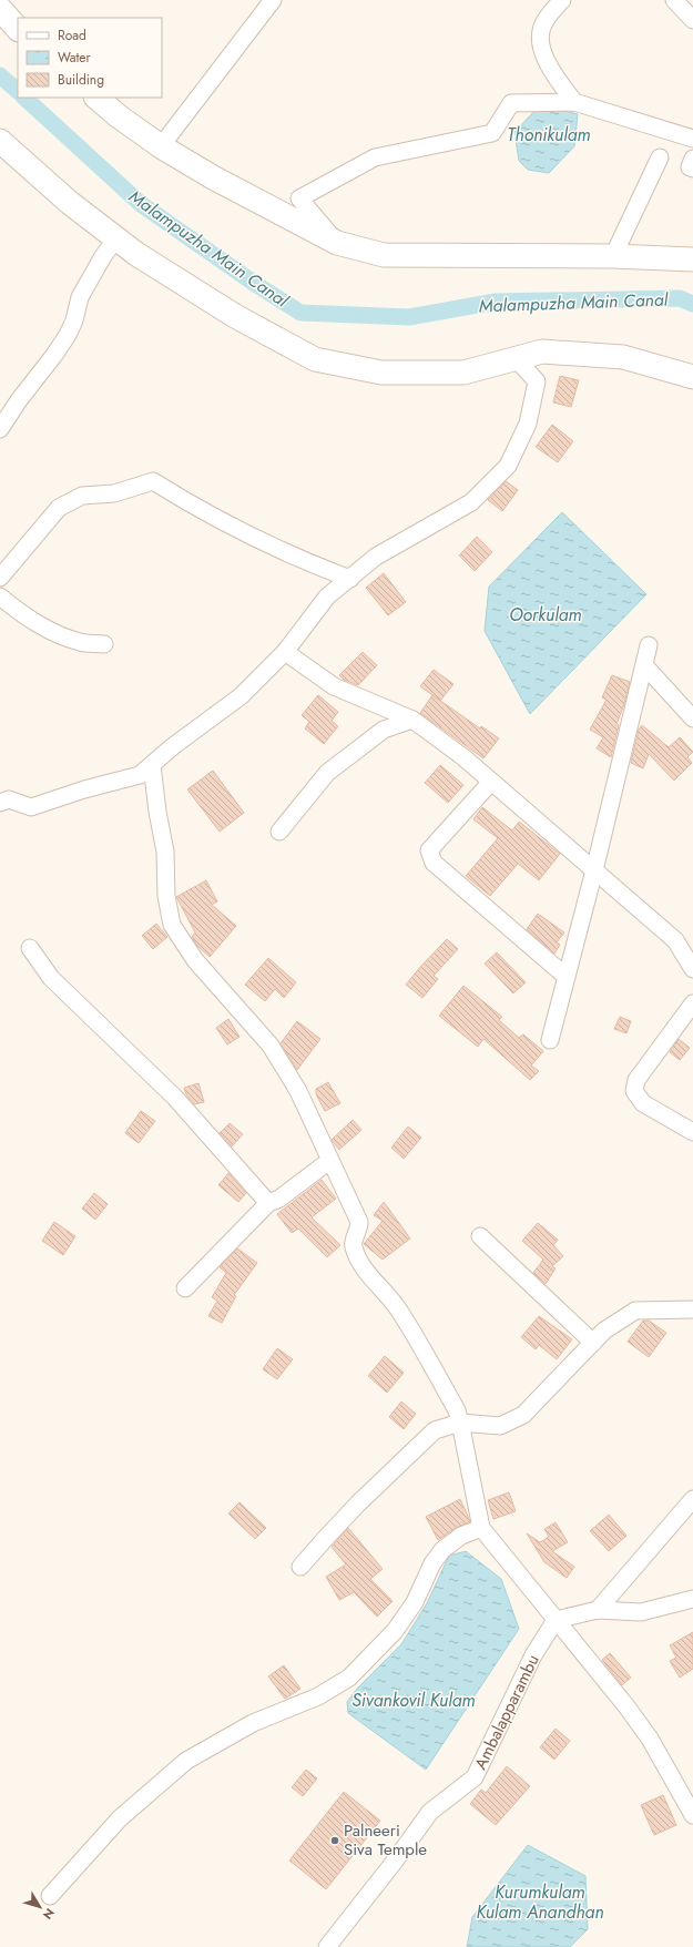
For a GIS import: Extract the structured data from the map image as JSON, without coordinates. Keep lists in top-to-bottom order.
{
  "streets": {
    "street": ["Ambalapparambu"]
  },
  "water": [
    "Thonikulam",
    "Malampuzha Main Canal",
    "Oorkulam",
    "Sivankovil Kulam",
    "Kurumkulam Kulam Anandhan"
  ],
  "places": ["Palneeri Siva Temple"],
  "legend": ["Road", "Water", "Building"],
  "north": "bottom right"
}
